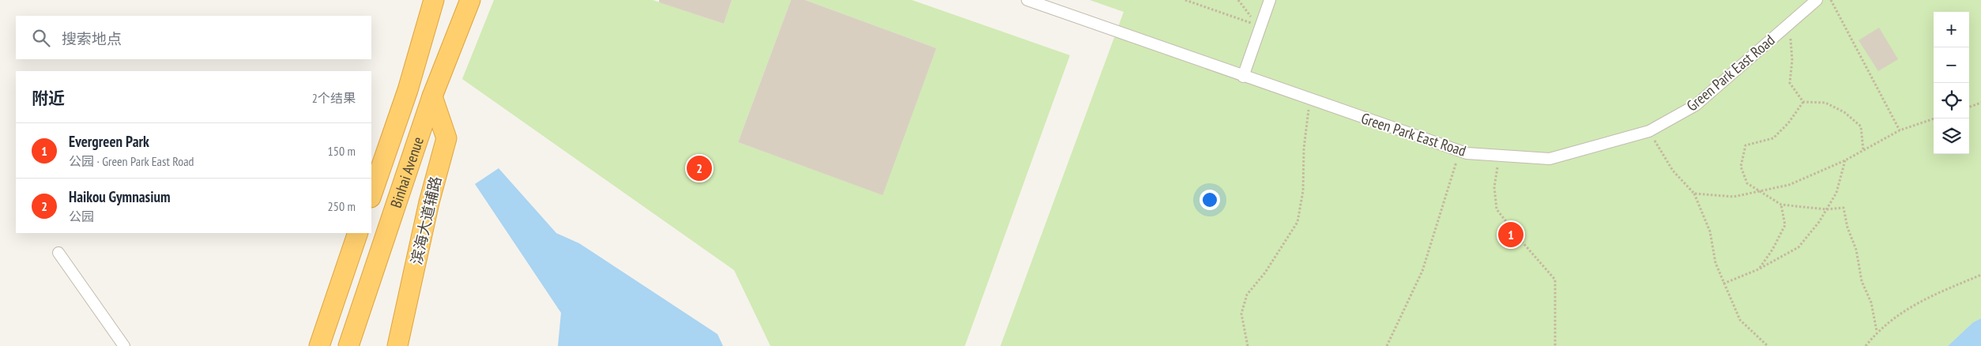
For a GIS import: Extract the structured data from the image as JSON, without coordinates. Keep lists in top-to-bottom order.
{
  "streets": {
    "highway": ["Binhai Avenue", "滨海大道辅路"],
    "street": ["Green Park East Road"]
  },
  "crossings": [
    ["Binhai Avenue", "滨海大道辅路"]
  ],
  "page": {
    "map_buttons": ["+", "−"],
    "search": "搜索地点",
    "heading": ["附近", "2个结果"],
    "list": [
      {
        "mark": "1",
        "name": "Evergreen Park",
        "note": "公园 · Green Park East Road",
        "value": "150 m"
      },
      {
        "mark": "2",
        "name": "Haikou Gymnasium",
        "note": "公园",
        "value": "250 m"
      }
    ],
    "pins": ["2", "1"]
  }
}
